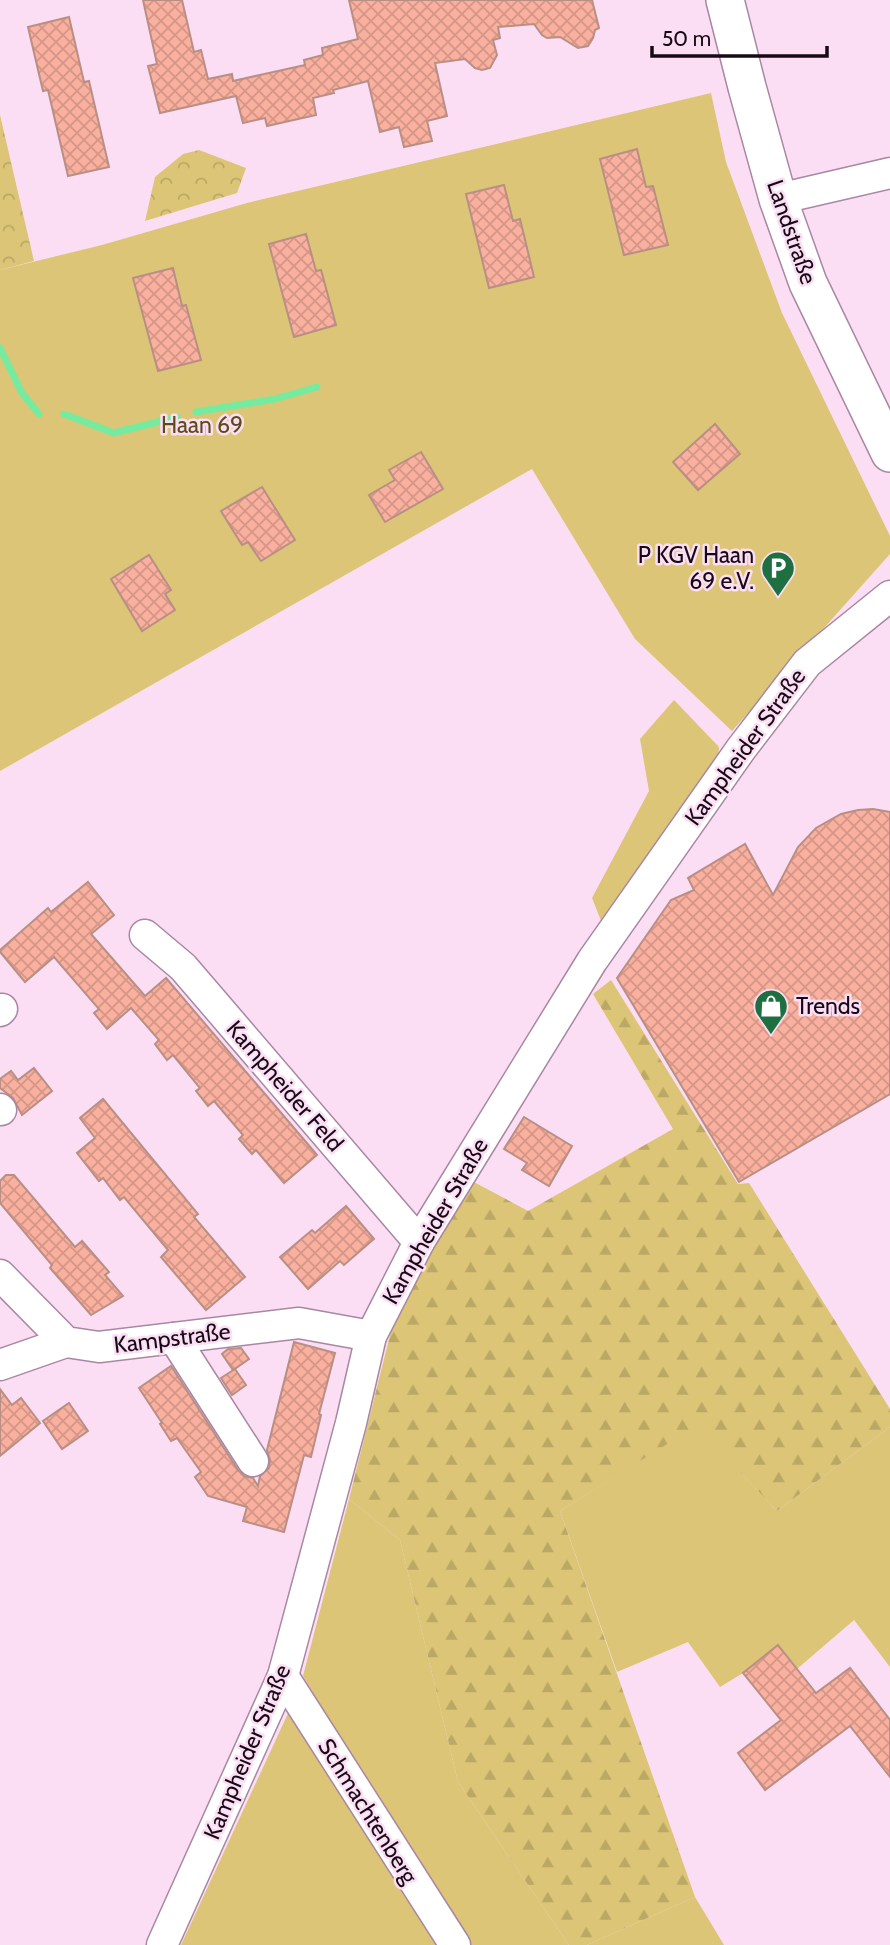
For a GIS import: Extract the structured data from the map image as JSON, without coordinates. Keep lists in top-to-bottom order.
{
  "streets": {
    "main road": ["Landstraße"],
    "street": [
      "Kampheider Straße",
      "Kampheider Feld",
      "Kampstraße",
      "Schmachtenberg"
    ]
  },
  "crossings": [
    ["Kampheider Straße", "Kampheider Feld"],
    ["Kampheider Straße", "Kampstraße"],
    ["Kampheider Straße", "Schmachtenberg"]
  ],
  "parks": ["Haan 69"],
  "places": {
    "parking": ["P KGV Haan 69 e.V."],
    "shop": ["Trends"]
  },
  "scale_bar": "50 m"
}
